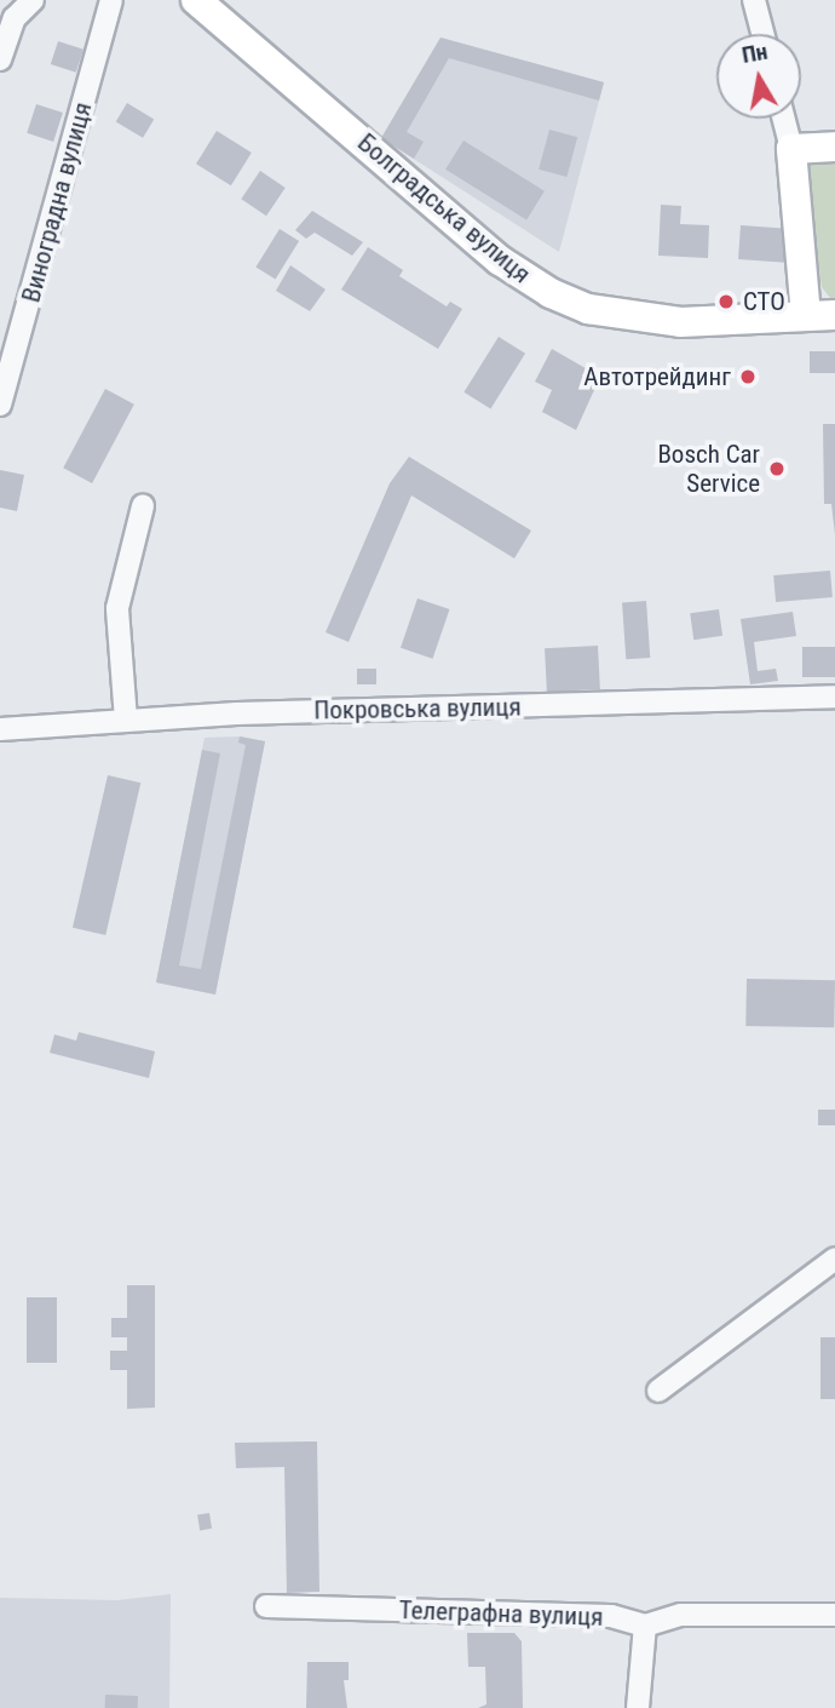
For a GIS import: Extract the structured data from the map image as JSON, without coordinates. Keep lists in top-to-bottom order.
{
  "streets": {
    "main road": ["Болградська вулиця"],
    "street": ["Виноградна вулиця", "Покровська вулиця", "Телеграфна вулиця"]
  },
  "places": ["СТО", "Автотрейдинг", "Bosch Car Service"],
  "north": "top"
}
